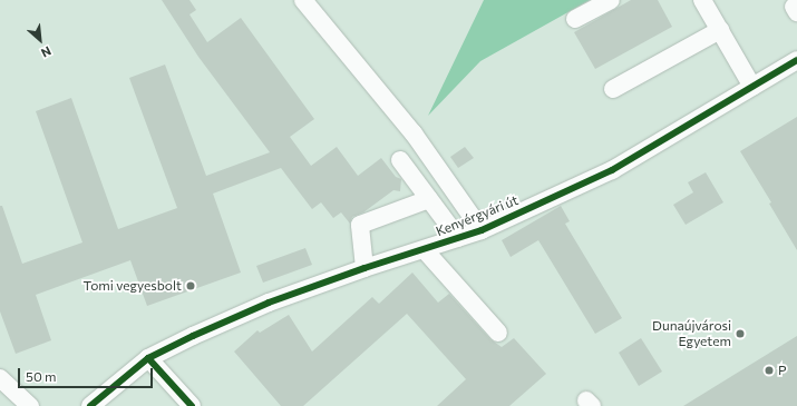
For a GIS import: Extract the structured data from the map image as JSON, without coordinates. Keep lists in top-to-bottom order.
{
  "streets": {
    "street": ["Kenyérgyári út"]
  },
  "places": ["Tomi vegyesbolt", "Dunaújvárosi Egyetem", "P"],
  "scale_bar": "50 m",
  "north": "bottom right"
}
